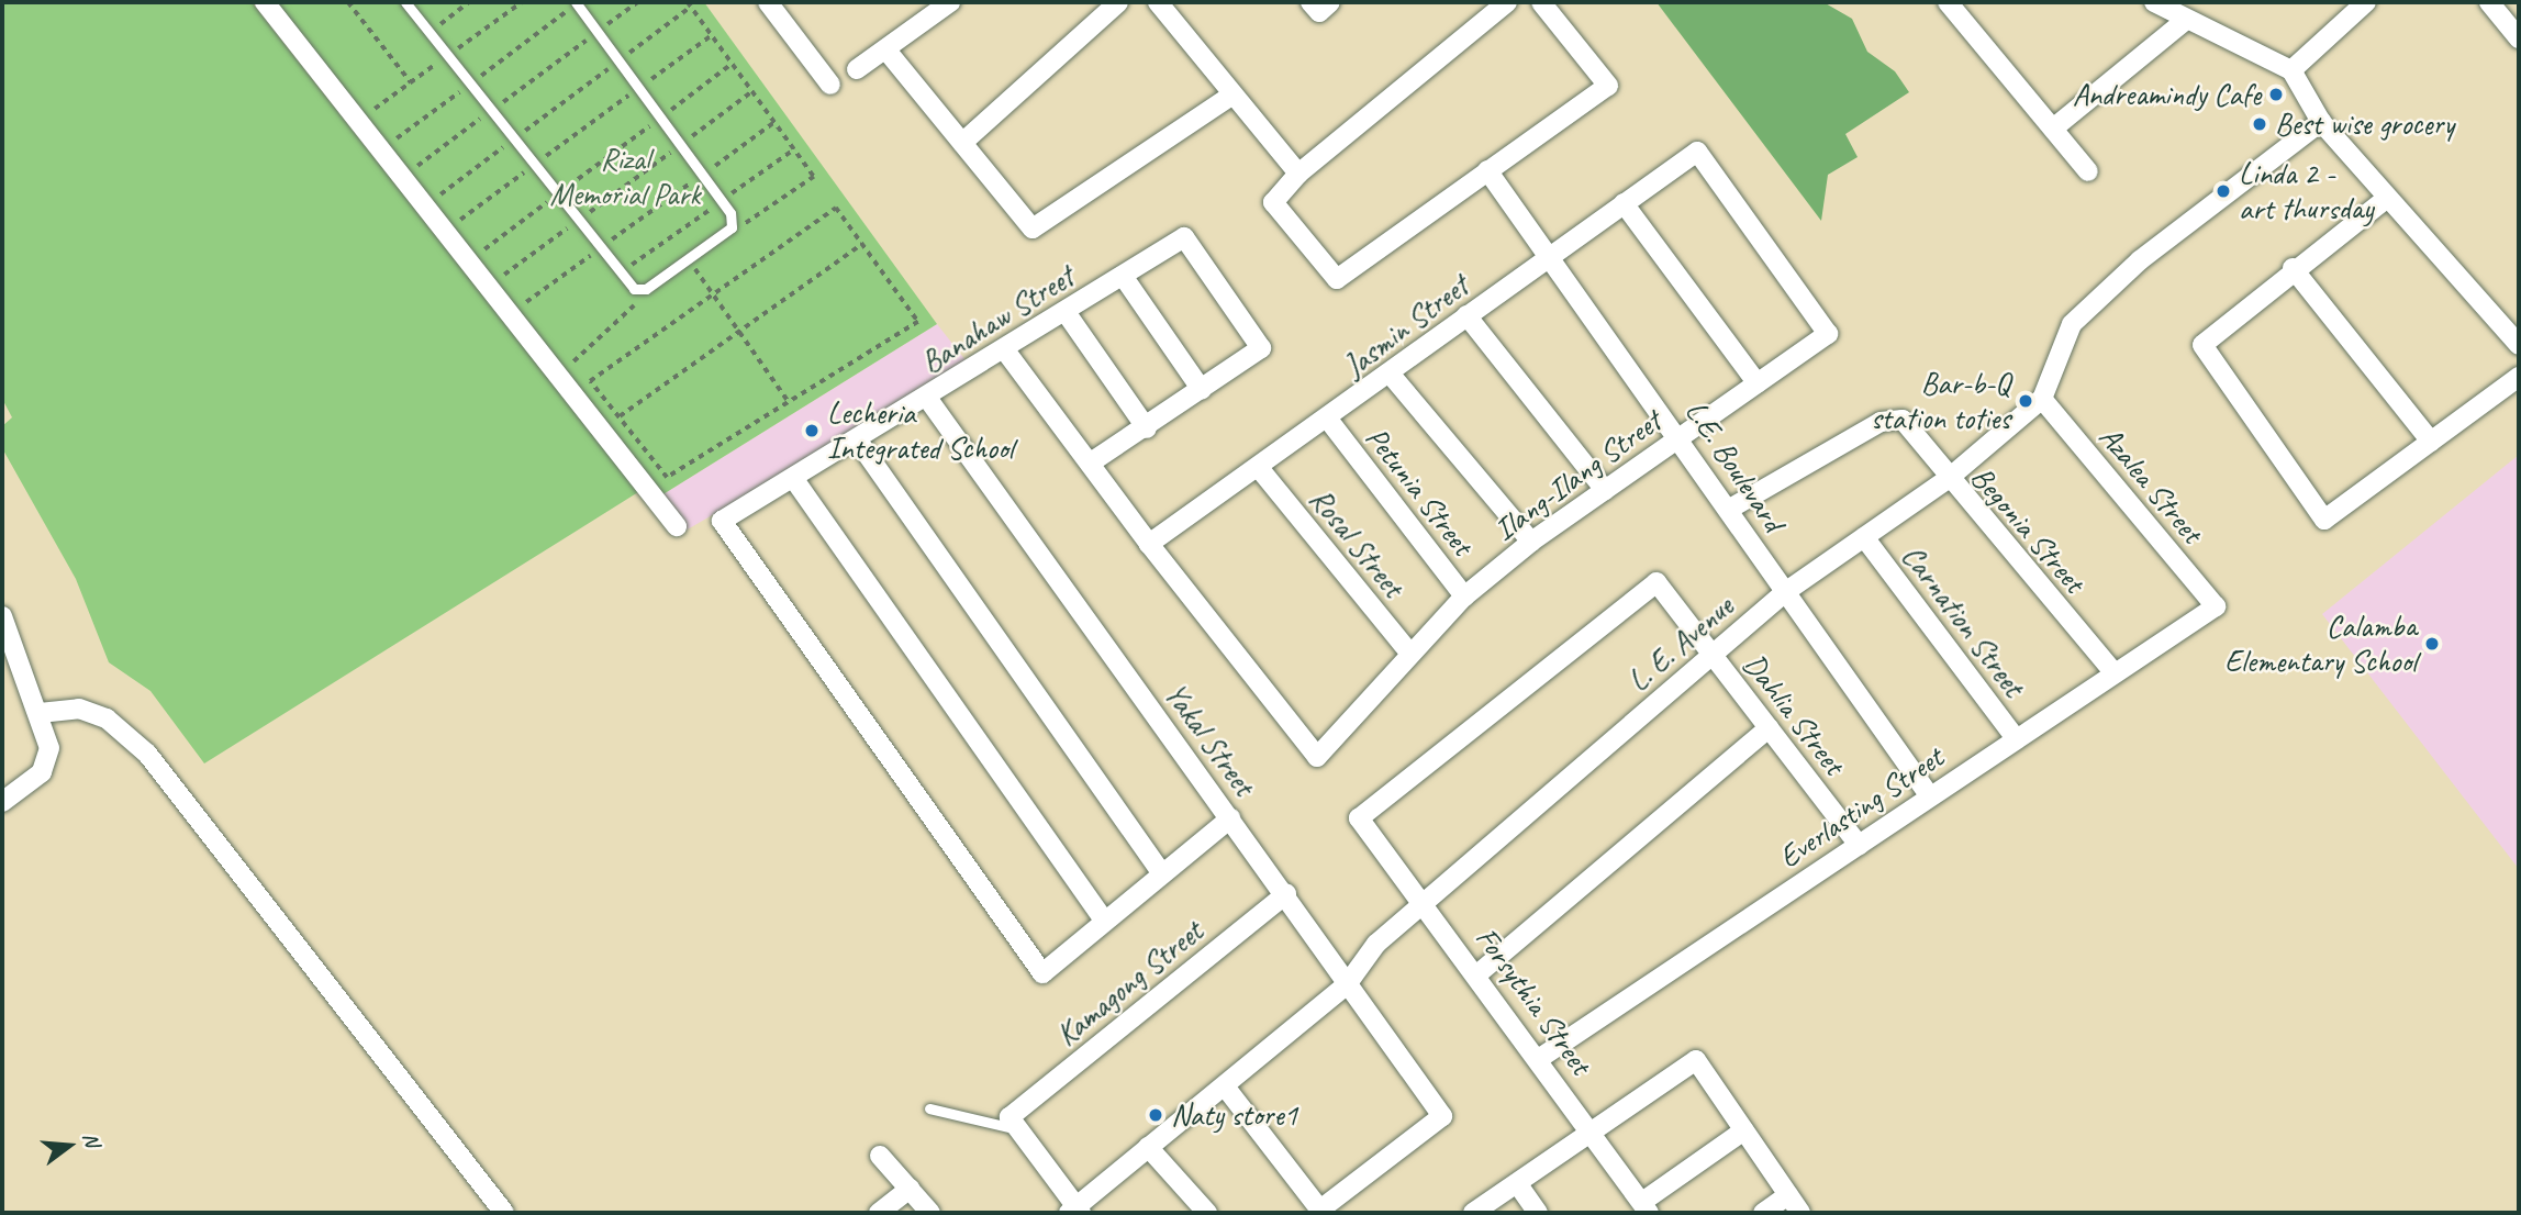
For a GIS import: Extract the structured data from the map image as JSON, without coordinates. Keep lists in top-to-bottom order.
{
  "streets": {
    "street": [
      "Banahaw Street",
      "Jasmin Street",
      "L.E. Boulevard",
      "Ilang-Ilang Street",
      "Azalea Street",
      "Petunia Street",
      "Begonia Street",
      "Rosal Street",
      "Carnation Street",
      "L. E. Avenue",
      "Dahlia Street",
      "Yakal Street",
      "Everlasting Street",
      "Kamagong Street",
      "Forsythia Street"
    ]
  },
  "crossings": [
    ["Banahaw Street", "Yakal Street"],
    ["Jasmin Street", "L.E. Boulevard"],
    ["Jasmin Street", "Ilang-Ilang Street"],
    ["Jasmin Street", "Petunia Street"],
    ["Jasmin Street", "Rosal Street"],
    ["L.E. Boulevard", "Ilang-Ilang Street"],
    ["L.E. Boulevard", "Begonia Street"],
    ["L.E. Boulevard", "L. E. Avenue"],
    ["L.E. Boulevard", "Everlasting Street"],
    ["Ilang-Ilang Street", "Petunia Street"],
    ["Ilang-Ilang Street", "Rosal Street"],
    ["Azalea Street", "L. E. Avenue"],
    ["Azalea Street", "Everlasting Street"],
    ["Begonia Street", "L. E. Avenue"],
    ["Begonia Street", "Everlasting Street"],
    ["Carnation Street", "L. E. Avenue"],
    ["Carnation Street", "Everlasting Street"],
    ["L. E. Avenue", "Dahlia Street"],
    ["L. E. Avenue", "Yakal Street"],
    ["L. E. Avenue", "Forsythia Street"],
    ["Dahlia Street", "Everlasting Street"],
    ["Dahlia Street", "Forsythia Street"],
    ["Yakal Street", "Kamagong Street"],
    ["Everlasting Street", "Forsythia Street"]
  ],
  "parks": ["Rizal Memorial Park"],
  "places": [
    "Andreamindy Cafe",
    "Best wise grocery",
    "Linda 2 - art thursday",
    "Bar-b-Q station toties",
    "Lecheria Integrated School",
    "Calamba Elementary School",
    "Naty store1"
  ],
  "north": "right"
}
